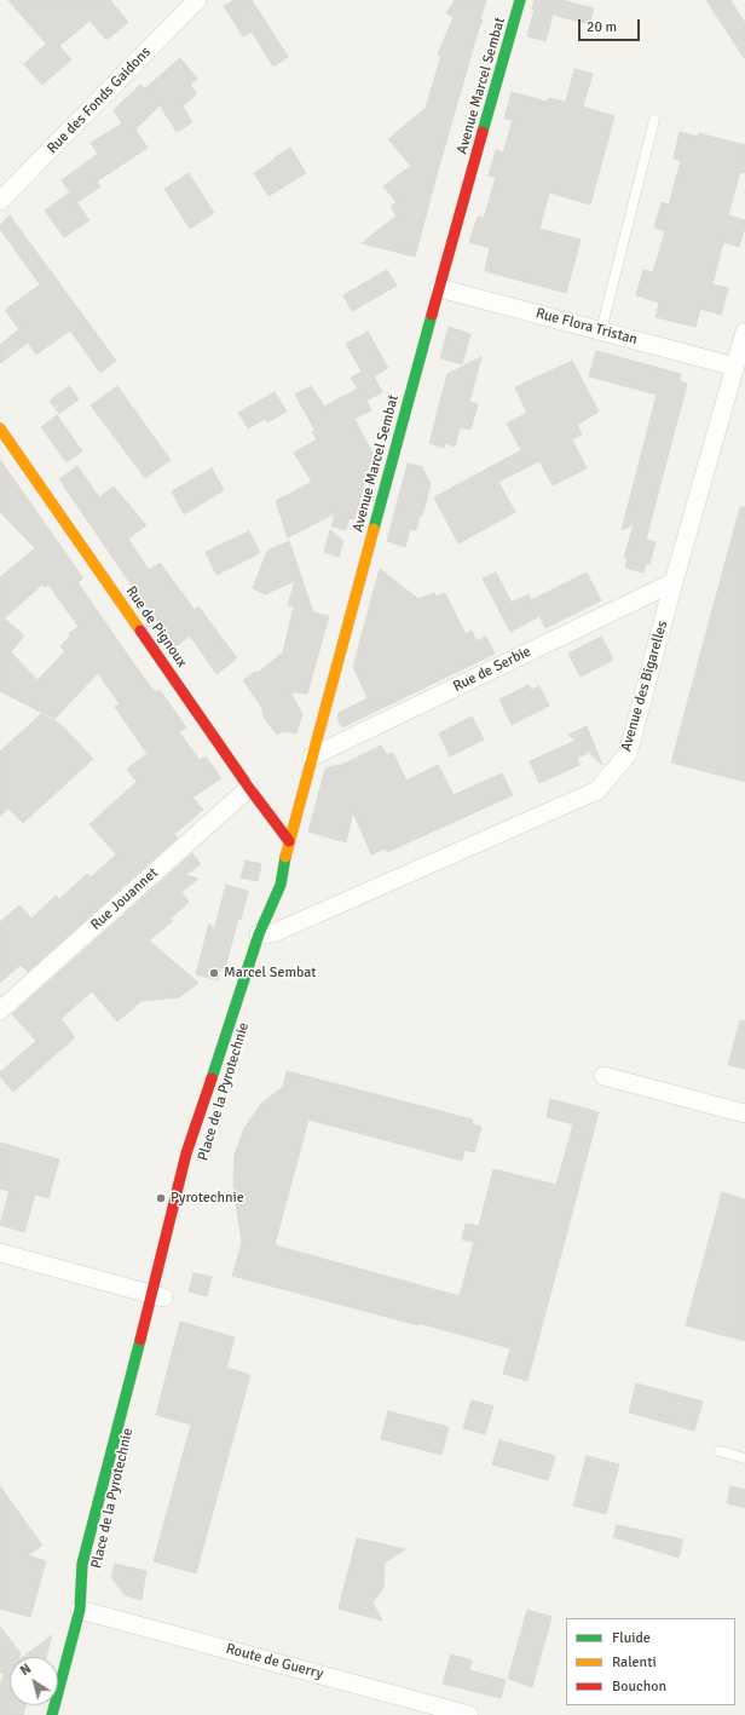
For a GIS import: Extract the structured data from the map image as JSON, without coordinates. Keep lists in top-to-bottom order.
{
  "streets": {
    "main road": ["Avenue Marcel Sembat", "Rue de Pignoux", "Place de la Pyrotechnie"],
    "street": [
      "Rue des Fonds Gaidons",
      "Rue Flora Tristan",
      "Rue de Serbie",
      "Avenue des Bigarelles",
      "Rue Jouannet",
      "Route de Guerry"
    ]
  },
  "crossings": [
    ["Avenue Marcel Sembat", "Rue Flora Tristan"],
    ["Avenue Marcel Sembat", "Rue de Pignoux"],
    ["Avenue Marcel Sembat", "Rue de Serbie"],
    ["Avenue Marcel Sembat", "Avenue des Bigarelles"],
    ["Avenue Marcel Sembat", "Place de la Pyrotechnie"],
    ["Rue Flora Tristan", "Avenue des Bigarelles"],
    ["Rue de Pignoux", "Rue Jouannet"],
    ["Rue de Serbie", "Avenue des Bigarelles"],
    ["Avenue des Bigarelles", "Place de la Pyrotechnie"],
    ["Place de la Pyrotechnie", "Route de Guerry"]
  ],
  "places": ["Marcel Sembat", "Pyrotechnie"],
  "legend": ["Fluide", "Ralenti", "Bouchon"],
  "scale_bar": "20 m",
  "north": "top left"
}
